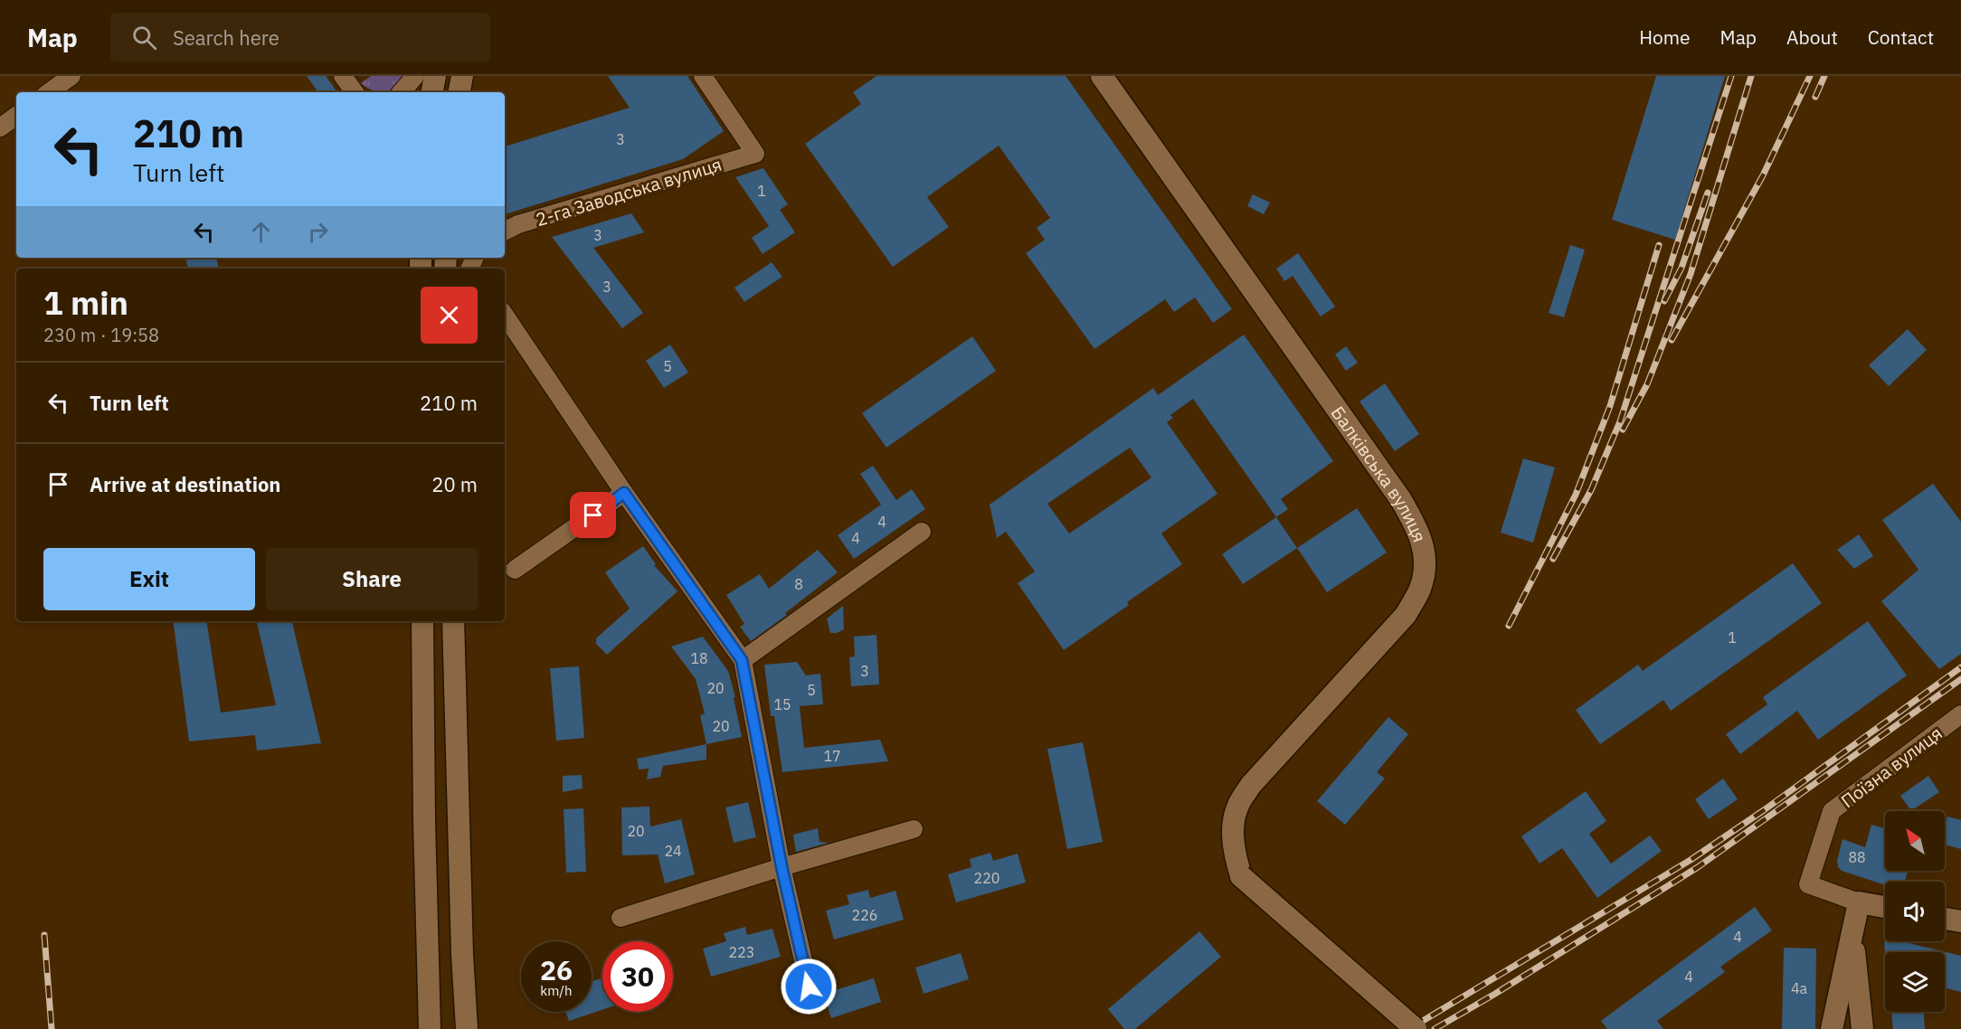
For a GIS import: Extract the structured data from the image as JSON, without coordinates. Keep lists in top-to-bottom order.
{
  "streets": {
    "street": ["2-га Заводська вулиця", "Балківська вулиця", "Поїзна вулиця"]
  },
  "house_numbers": [
    "3",
    "1",
    "3",
    "3",
    "5",
    "4",
    "4",
    "8",
    "1",
    "18",
    "3",
    "20",
    "5",
    "15",
    "20",
    "17",
    "20",
    "24",
    "88",
    "220",
    "226",
    "4",
    "223",
    "4",
    "4а"
  ],
  "north": "top left",
  "page": {
    "header": "Map",
    "search": "Search here",
    "nav": [
      "Home",
      "Map",
      "About",
      "Contact"
    ],
    "turn": ["210 m", "Turn left"],
    "heading": ["1 min", "230 m · 19:58"],
    "list": [
      {
        "name": "Turn left",
        "value": "210 m"
      },
      {
        "name": "Arrive at destination",
        "value": "20 m"
      }
    ],
    "buttons": ["Exit", "Share"],
    "speed": "26 km/h",
    "limit": "30"
  }
}
